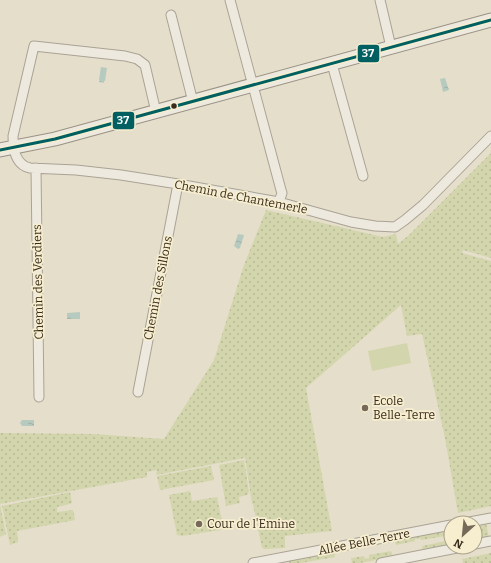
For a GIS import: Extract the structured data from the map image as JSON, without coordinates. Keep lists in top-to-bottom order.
{
  "streets": {
    "street": [
      "Chemin de Chantemerle",
      "Chemin des Verdiers",
      "Chemin des Sillons",
      "Allée Belle-Terre"
    ]
  },
  "crossings": [
    ["Chemin de Chantemerle", "Chemin des Verdiers"],
    ["Chemin de Chantemerle", "Chemin des Sillons"]
  ],
  "places": ["Ecole Belle-Terre", "Cour de l'Emine"],
  "lines": ["transit line 37"],
  "north": "bottom left"
}
